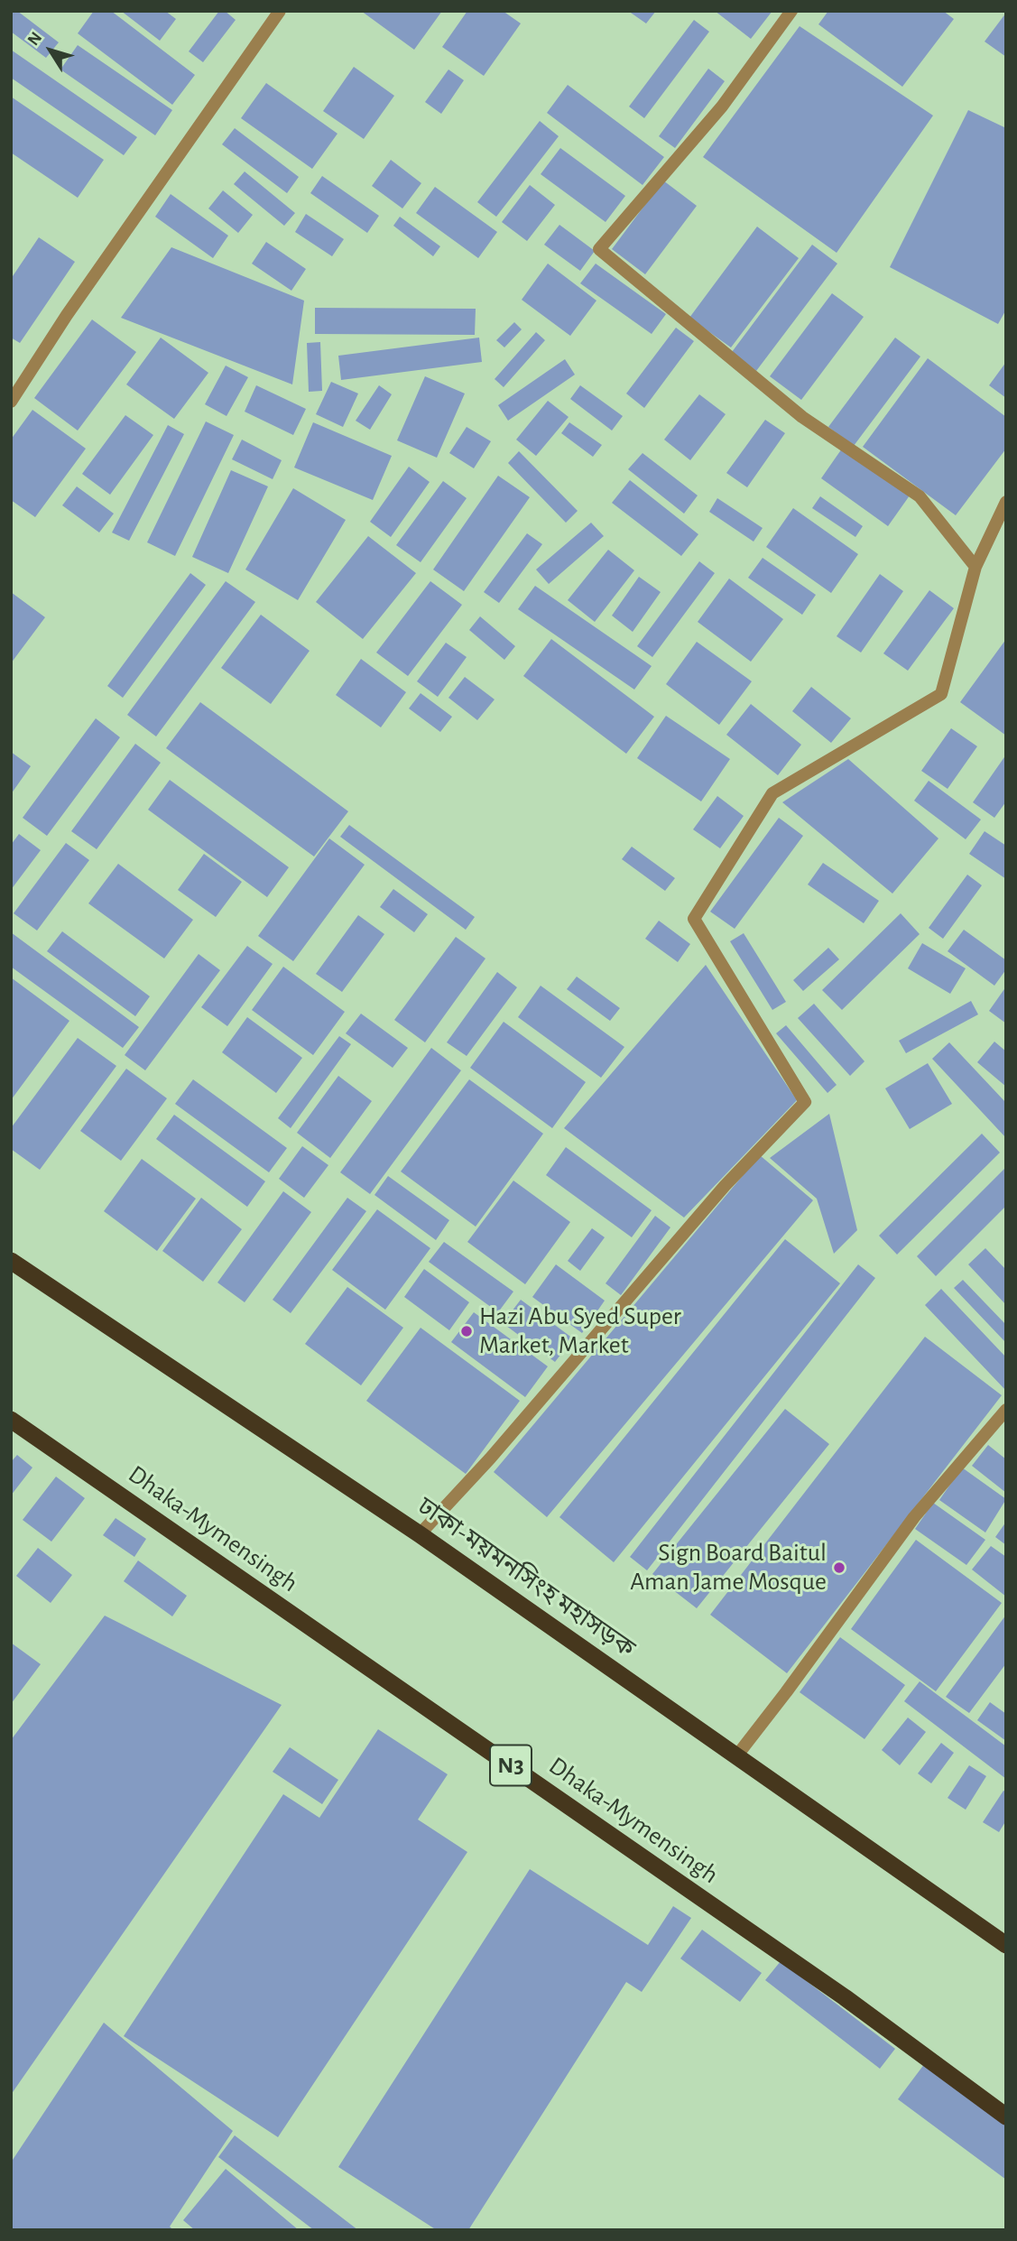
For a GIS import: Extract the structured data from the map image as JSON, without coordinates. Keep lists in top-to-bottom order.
{
  "streets": {
    "highway": ["Dhaka-Mymensingh", "ঢাকা-ময়মনসিংহ মহাসড়ক", "N3"]
  },
  "places": ["Hazi Abu Syed Super Market, Market", "Sign Board Baitul Aman Jame Mosque"],
  "north": "top left"
}
